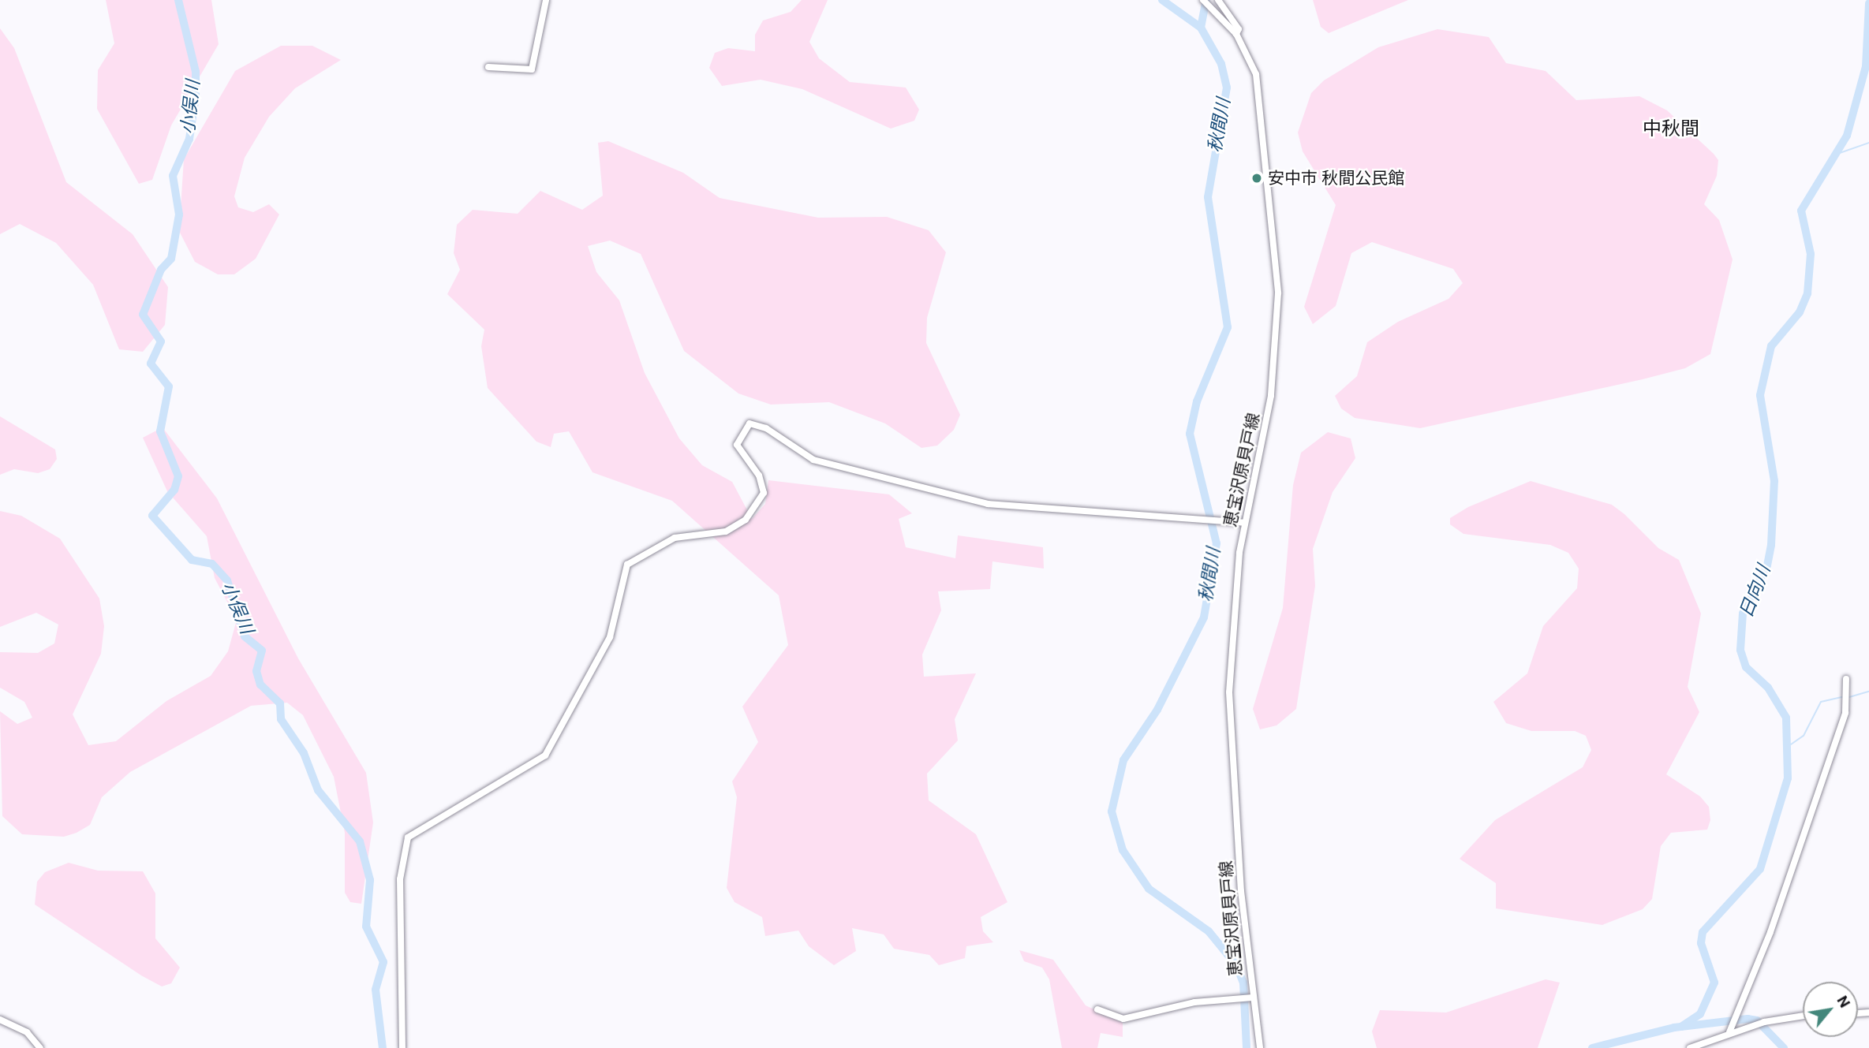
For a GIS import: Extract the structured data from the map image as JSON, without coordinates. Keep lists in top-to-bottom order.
{
  "streets": {
    "street": ["恵宝沢原貝戸線"]
  },
  "districts": ["中秋間"],
  "water": ["小俣川", "秋間川", "日向川"],
  "places": ["安中市 秋間公民館"],
  "north": "top right"
}
